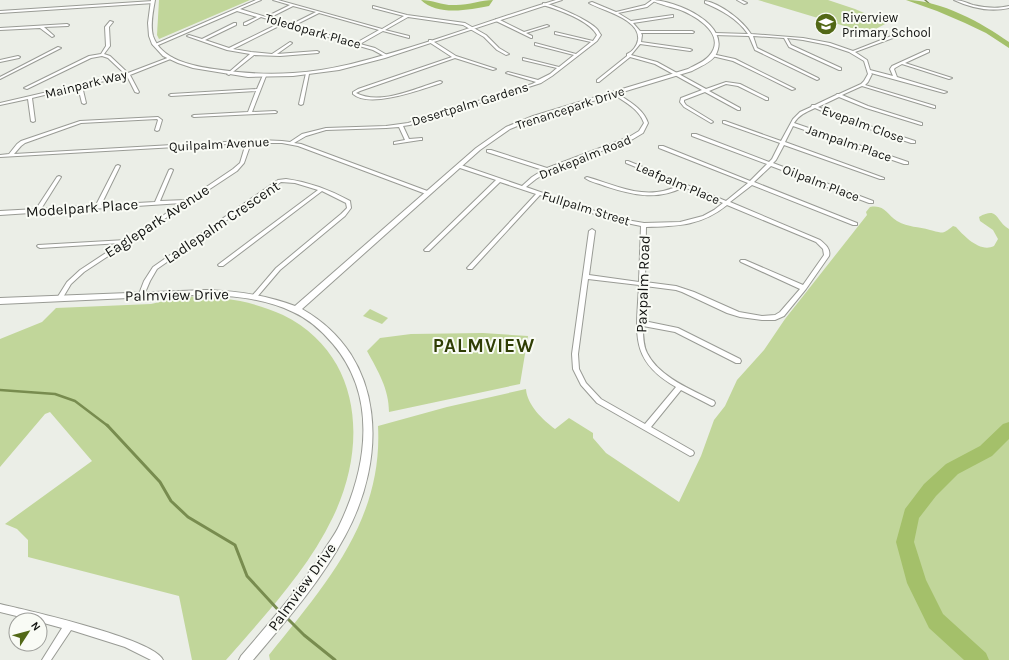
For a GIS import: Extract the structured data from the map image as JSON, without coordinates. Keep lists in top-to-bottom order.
{
  "streets": {
    "street": [
      "Toledopark Place",
      "Mainpark Way",
      "Desertpalm Gardens",
      "Trenancepark Drive",
      "Evepalm Close",
      "Jampalm Place",
      "Quilpalm Avenue",
      "Drakepalm Road",
      "Leafpalm Place",
      "Oilpalm Place",
      "Modelpark Place",
      "Fullpalm Street",
      "Eaglepark Avenue",
      "Ladlepalm Crescent",
      "Paxpalm Road",
      "Palmview Drive"
    ]
  },
  "crossings": [
    ["Desertpalm Gardens", "Quilpalm Avenue"],
    ["Trenancepark Drive", "Quilpalm Avenue"],
    ["Trenancepark Drive", "Drakepalm Road"],
    ["Trenancepark Drive", "Fullpalm Street"],
    ["Trenancepark Drive", "Palmview Drive"],
    ["Evepalm Close", "Fullpalm Street"],
    ["Jampalm Place", "Fullpalm Street"],
    ["Quilpalm Avenue", "Eaglepark Avenue"],
    ["Drakepalm Road", "Fullpalm Street"],
    ["Leafpalm Place", "Fullpalm Street"],
    ["Oilpalm Place", "Fullpalm Street"],
    ["Modelpark Place", "Eaglepark Avenue"],
    ["Fullpalm Street", "Paxpalm Road"],
    ["Eaglepark Avenue", "Palmview Drive"],
    ["Ladlepalm Crescent", "Palmview Drive"]
  ],
  "districts": ["PALMVIEW"],
  "places": {
    "school or university": ["Riverview Primary School"]
  },
  "north": "top right"
}
